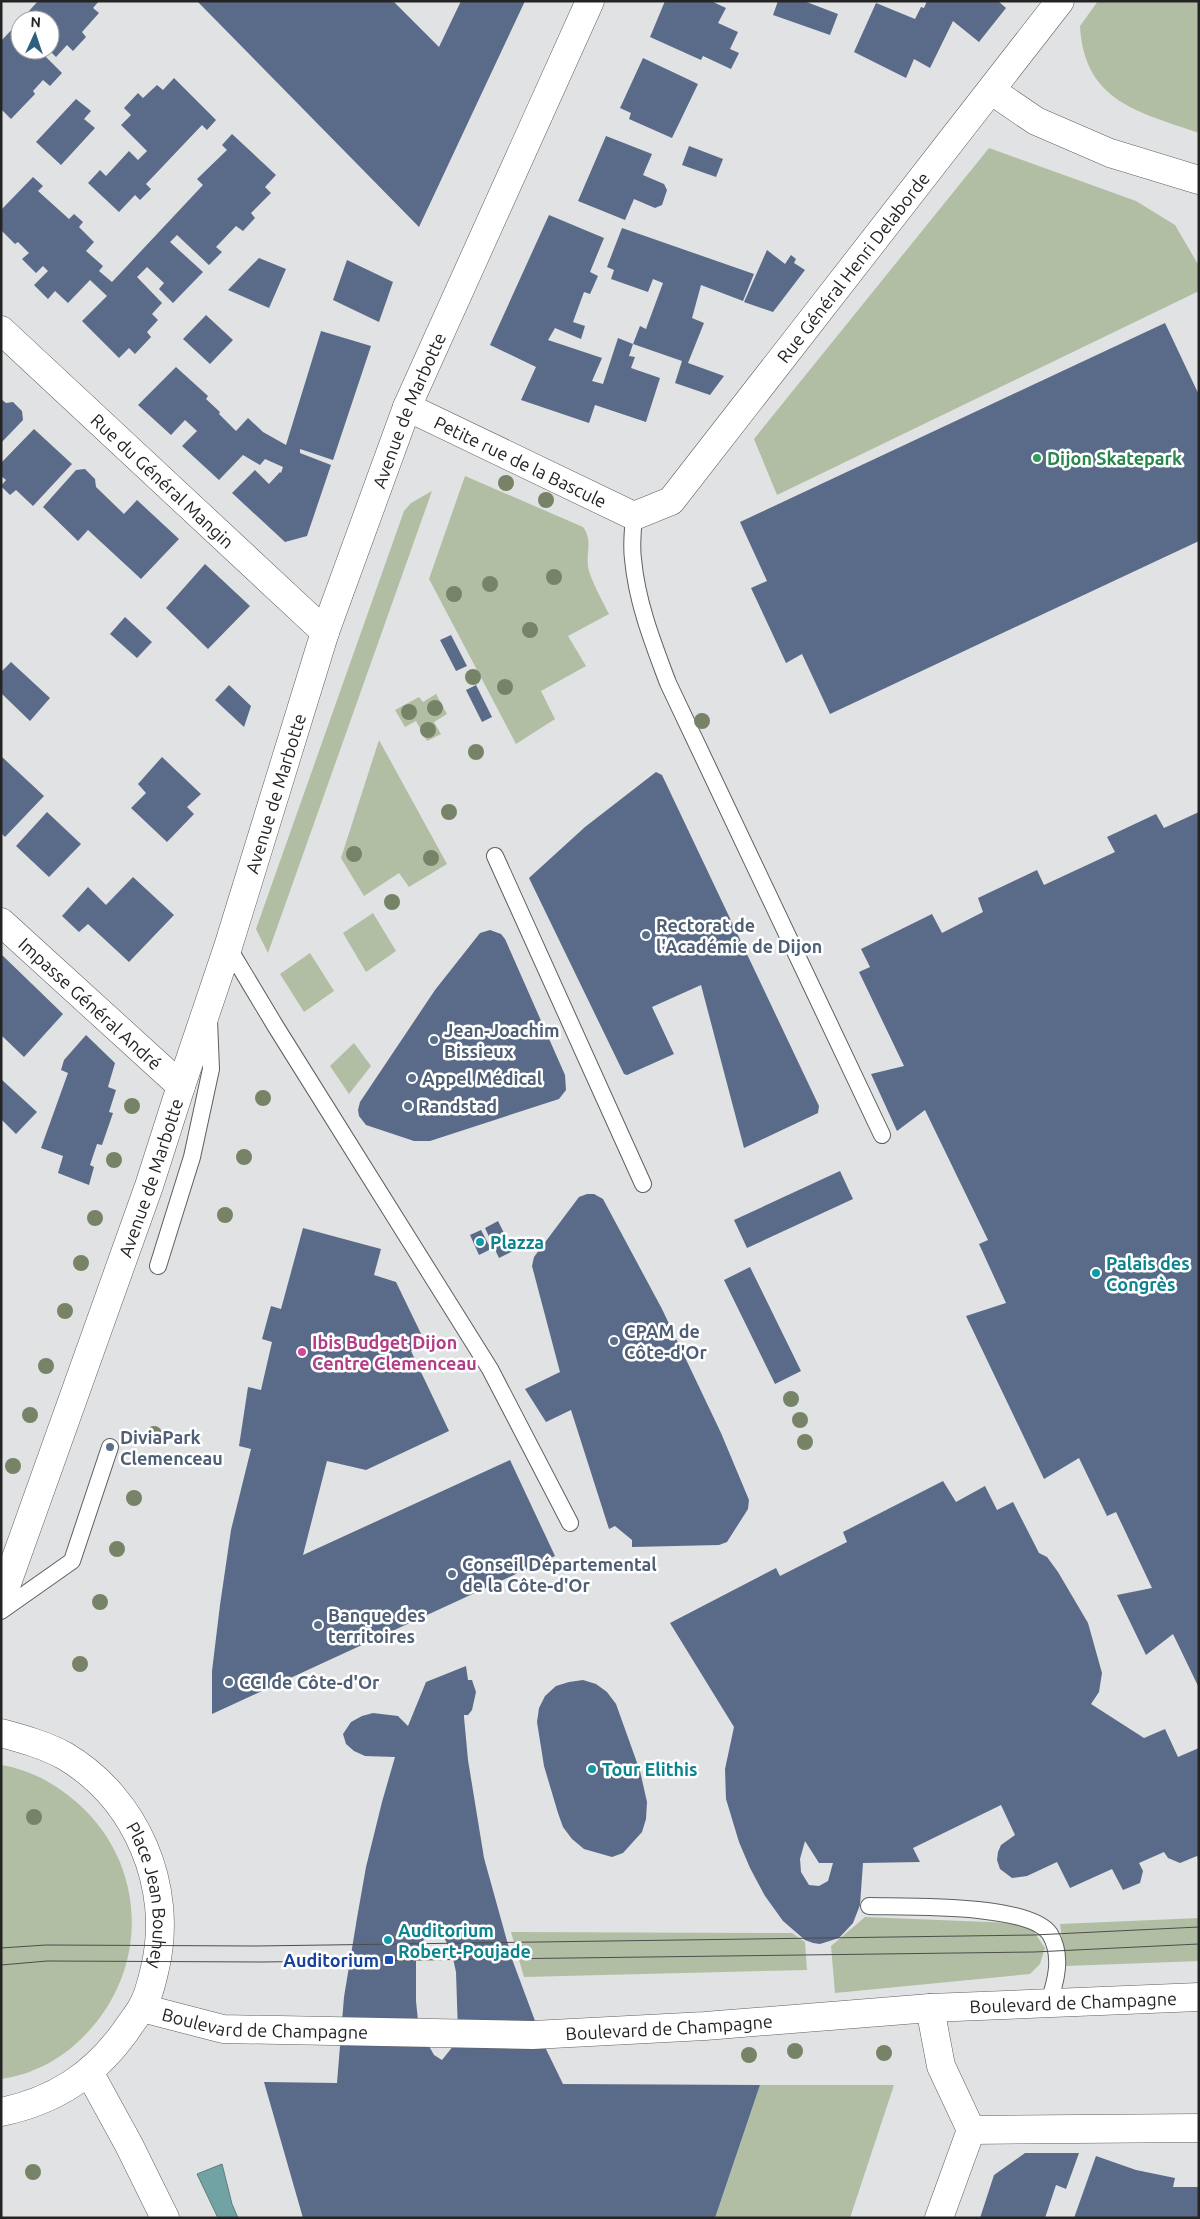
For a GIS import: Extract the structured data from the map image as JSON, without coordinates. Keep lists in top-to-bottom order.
{
  "streets": {
    "street": [
      "Rue Général Henri Delaborde",
      "Avenue de Marbotte",
      "Petite rue de la Bascule",
      "Rue du Général Mangin",
      "Impasse Général André",
      "Place Jean Bouhey",
      "Boulevard de Champagne"
    ]
  },
  "crossings": [
    ["Rue Général Henri Delaborde", "Petite rue de la Bascule"],
    ["Avenue de Marbotte", "Petite rue de la Bascule"],
    ["Avenue de Marbotte", "Rue du Général Mangin"],
    ["Avenue de Marbotte", "Impasse Général André"],
    ["Place Jean Bouhey", "Boulevard de Champagne"]
  ],
  "places": {
    "other": [
      "Dijon Skatepark",
      "Rectorat de l'Académie de Dijon",
      "Jean-Joachim Bissieux",
      "Appel Médical",
      "Randstad",
      "Plazza",
      "Palais des Congrès",
      "CPAM de Côte-d'Or",
      "Ibis Budget Dijon Centre Clemenceau",
      "DiviaPark Clemenceau",
      "Conseil Départemental de la Côte-d'Or",
      "Banque des territoires",
      "CCI de Côte-d'Or",
      "Tour Elithis",
      "Auditorium Robert-Poujade"
    ],
    "transit": ["Auditorium"]
  },
  "north": "top"
}
